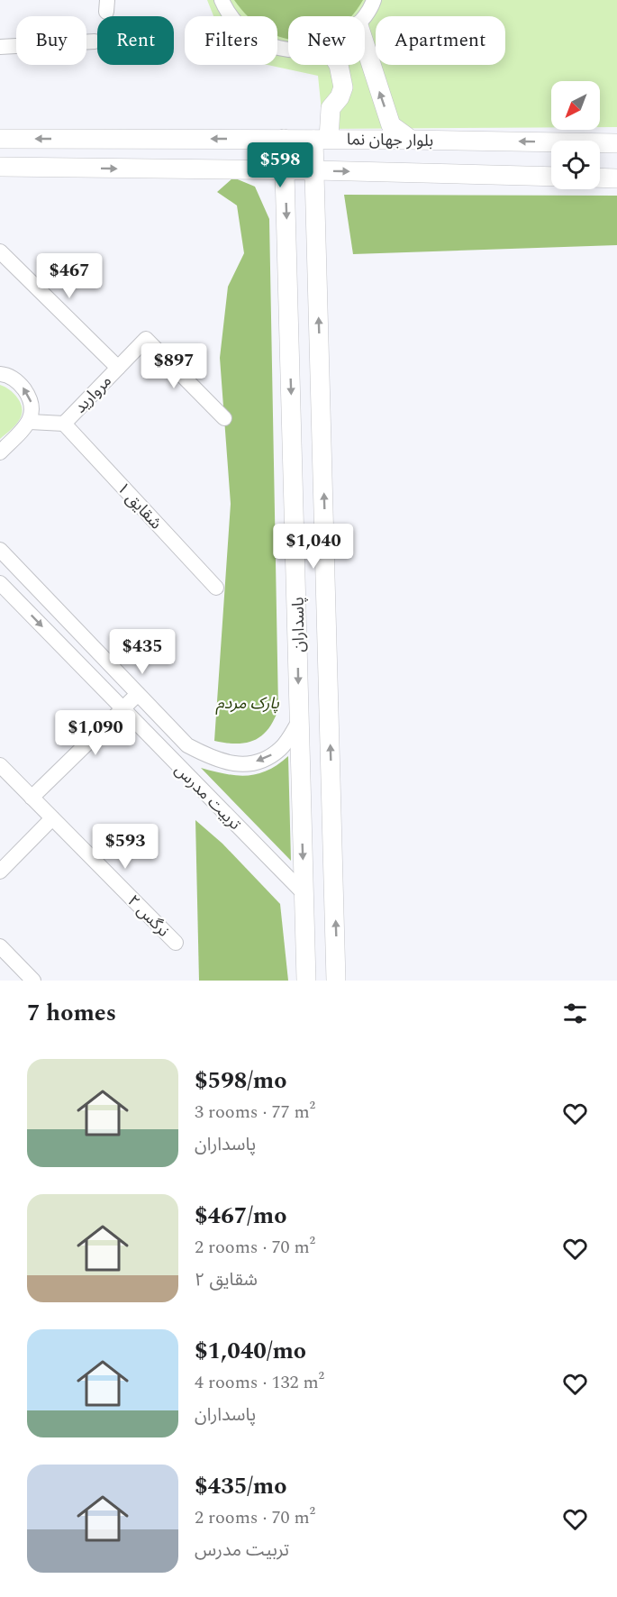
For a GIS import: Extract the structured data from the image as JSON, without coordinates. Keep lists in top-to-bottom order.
{
  "streets": {
    "street": [
      "بلوار جهان نما",
      "مروارید",
      "شقایق ۱",
      "پاسداران",
      "تربیت مدرس",
      "نرگس ۲"
    ]
  },
  "crossings": [
    ["بلوار جهان نما", "پاسداران"],
    ["مروارید", "شقایق ۱"],
    ["پاسداران", "تربیت مدرس"]
  ],
  "parks": ["پارک مردم"],
  "north": "bottom left",
  "page": {
    "chip": [
      "Buy",
      "Rent",
      "Filters",
      "New",
      "Apartment"
    ],
    "price": [
      "$598",
      "$467",
      "$897",
      "$1,040",
      "$435",
      "$1,090",
      "$593"
    ],
    "heading": "7 homes",
    "list": [
      {
        "name": "$598/mo",
        "note": "3 rooms · 77 m² · پاسداران"
      },
      {
        "name": "$467/mo",
        "note": "2 rooms · 70 m² · شقایق ۲"
      },
      {
        "name": "$1,040/mo",
        "note": "4 rooms · 132 m² · پاسداران"
      },
      {
        "name": "$435/mo",
        "note": "2 rooms · 70 m² · تربیت مدرس"
      }
    ]
  }
}
